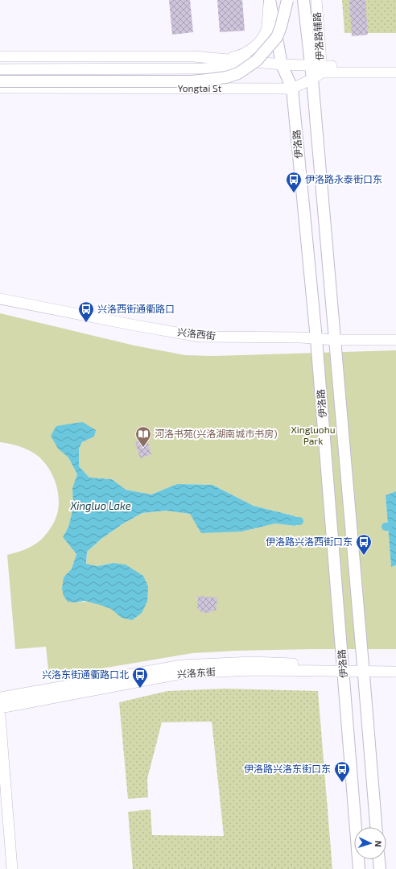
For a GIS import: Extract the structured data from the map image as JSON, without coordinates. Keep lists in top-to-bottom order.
{
  "streets": {
    "main road": ["伊洛路"],
    "street": [
      "伊洛路辅路",
      "Yongtai St",
      "兴洛西街",
      "兴洛东街"
    ]
  },
  "crossings": [
    ["伊洛路辅路", "伊洛路"],
    ["Yongtai St", "伊洛路"],
    ["伊洛路", "兴洛西街"],
    ["伊洛路", "兴洛东街"]
  ],
  "water": ["Xingluo Lake"],
  "parks": ["Xingluohu Park"],
  "places": {
    "bus stop": [
      "伊洛路永泰街口东",
      "兴洛西街通衢路口",
      "伊洛路兴洛西街口东",
      "兴洛东街通衢路口北",
      "伊洛路兴洛东街口东"
    ],
    "library": ["河洛书苑(兴洛湖南城市书房)"]
  },
  "north": "right"
}
